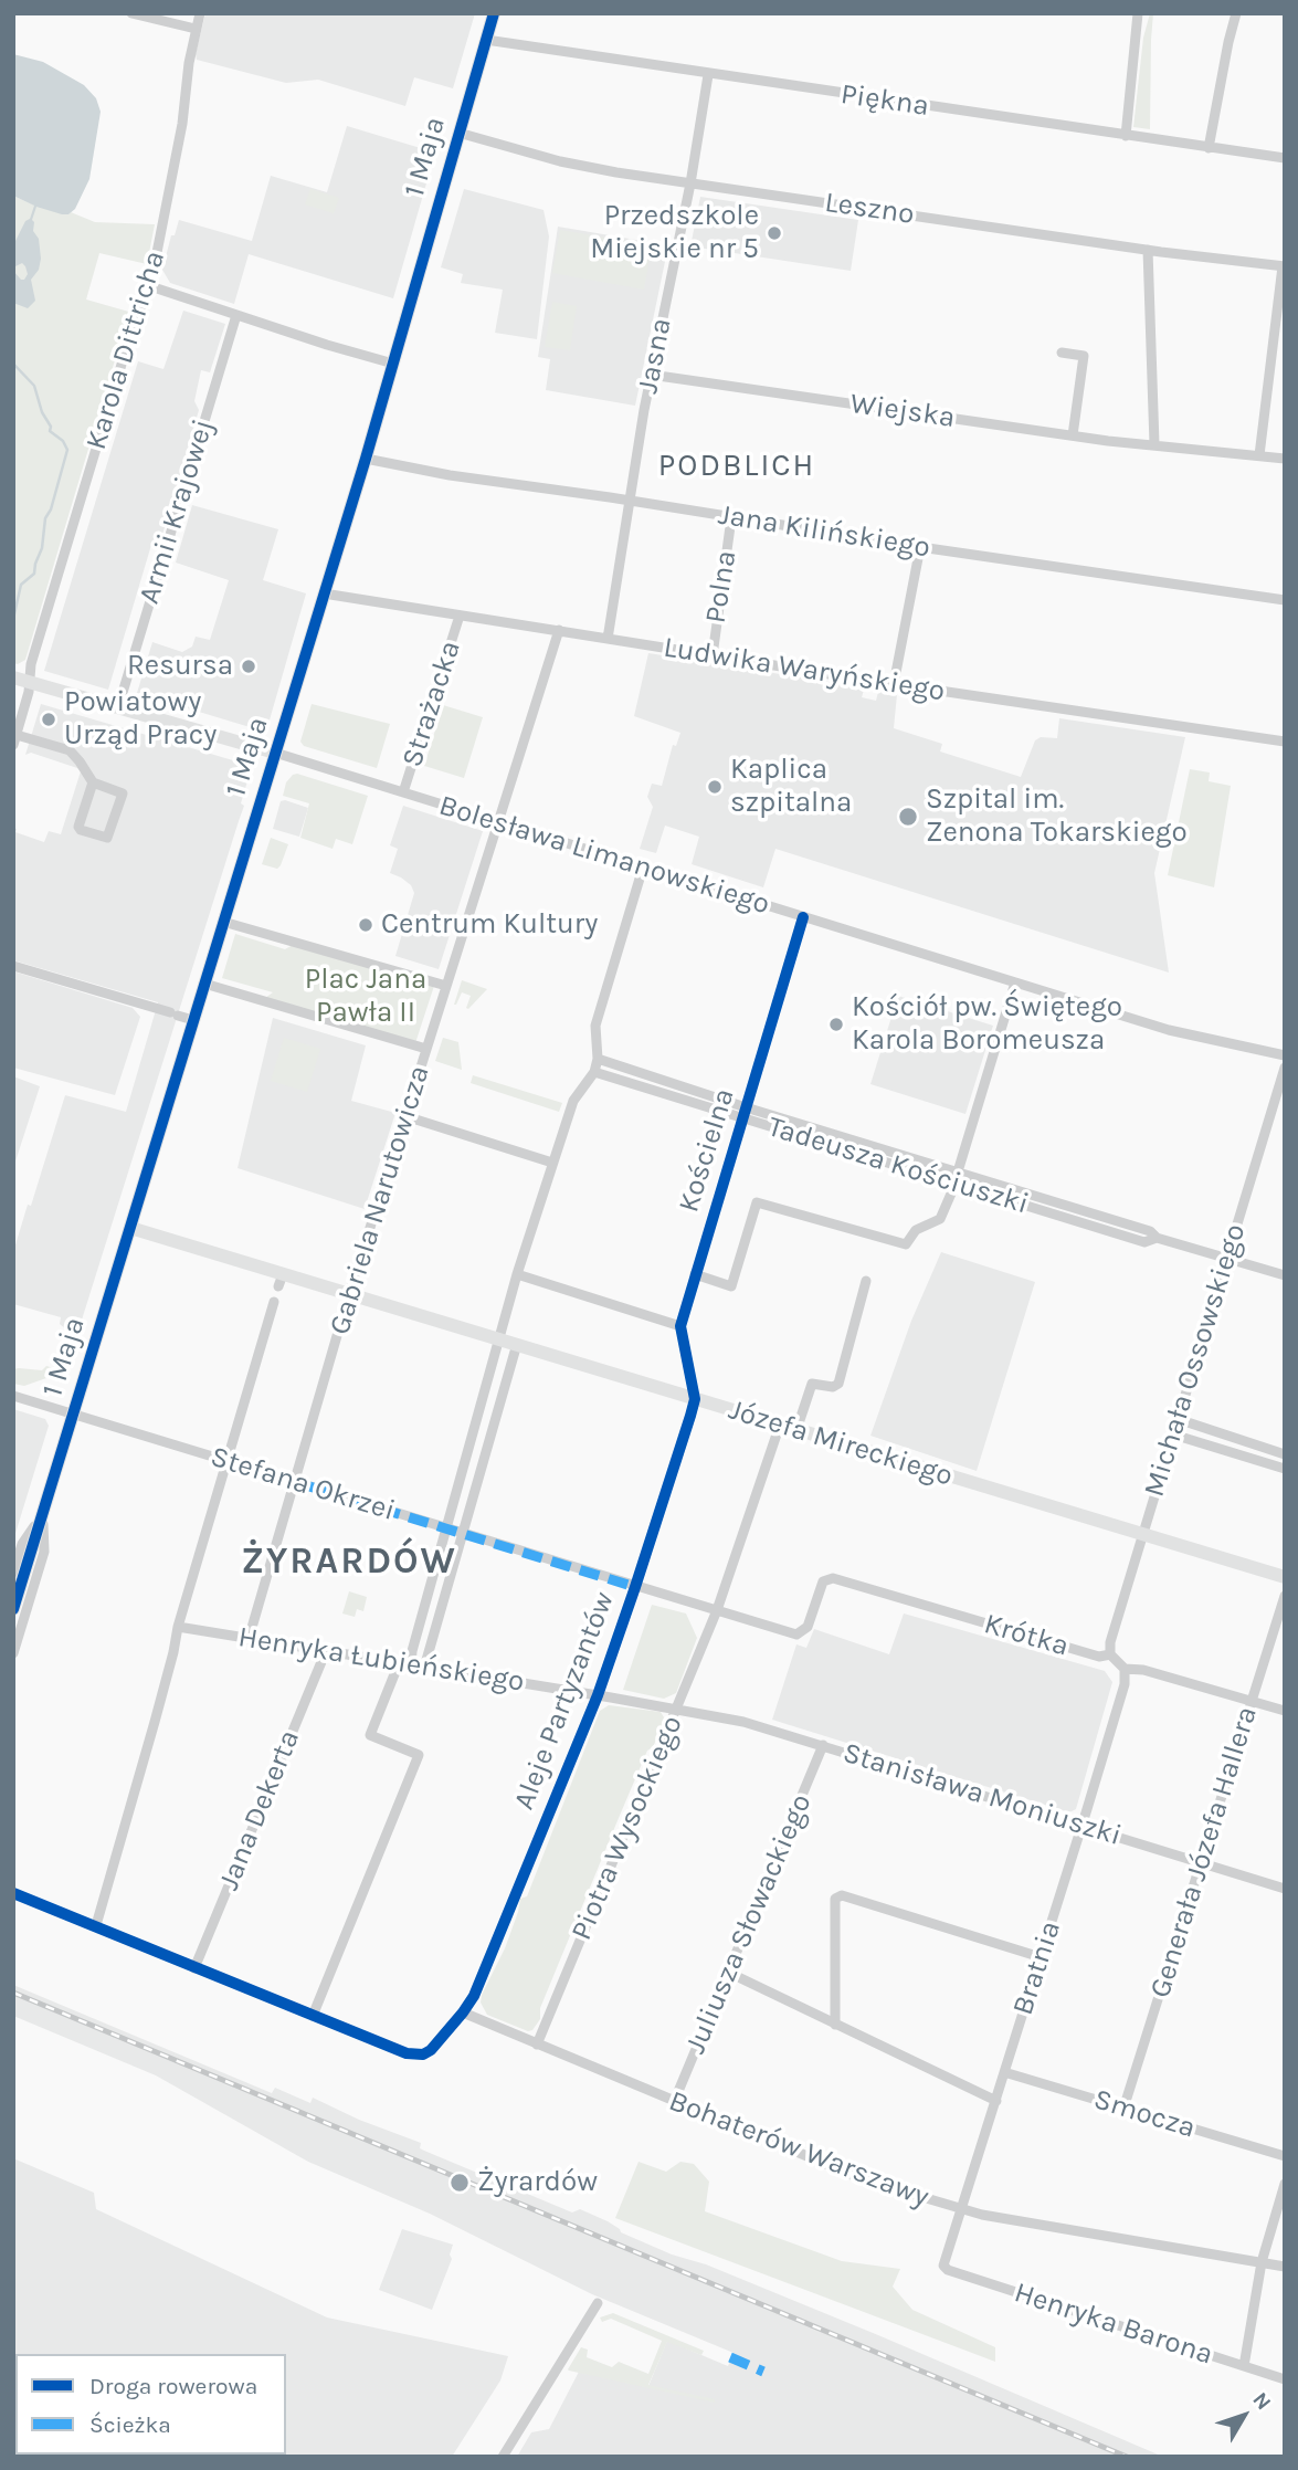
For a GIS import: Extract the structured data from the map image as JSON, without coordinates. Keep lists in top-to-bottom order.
{
  "streets": {
    "street": [
      "Piękna",
      "1 Maja",
      "Leszno",
      "Karola Dittricha",
      "Jasna",
      "Wiejska",
      "Armii Krajowej",
      "Jana Kilińskiego",
      "Polna",
      "Ludwika Waryńskiego",
      "Strażacka",
      "Bolesława Limanowskiego",
      "Kościelna",
      "Tadeusza Kościuszki",
      "Gabriela Narutowicza",
      "Michała Ossowskiego",
      "Józefa Mireckiego",
      "Stefana Okrzei",
      "Krótka",
      "Henryka Łubieńskiego",
      "Aleje Partyzantów",
      "Stanisława Moniuszki",
      "Jana Dekerta",
      "Piotra Wysockiego",
      "Generała Józefa Hallera",
      "Juliusza Słowackiego",
      "Bratnia",
      "Smocza",
      "Bohaterów Warszawy",
      "Henryka Barona"
    ]
  },
  "crossings": [
    ["Piękna", "1 Maja"],
    ["Piękna", "Jasna"],
    ["1 Maja", "Leszno"],
    ["1 Maja", "Jana Kilińskiego"],
    ["1 Maja", "Ludwika Waryńskiego"],
    ["1 Maja", "Bolesława Limanowskiego"],
    ["1 Maja", "Józefa Mireckiego"],
    ["1 Maja", "Stefana Okrzei"],
    ["Leszno", "Jasna"],
    ["Karola Dittricha", "Bolesława Limanowskiego"],
    ["Jasna", "Wiejska"],
    ["Jasna", "Jana Kilińskiego"],
    ["Jasna", "Ludwika Waryńskiego"],
    ["Armii Krajowej", "Bolesława Limanowskiego"],
    ["Jana Kilińskiego", "Polna"],
    ["Polna", "Ludwika Waryńskiego"],
    ["Ludwika Waryńskiego", "Strażacka"],
    ["Ludwika Waryńskiego", "Gabriela Narutowicza"],
    ["Strażacka", "Bolesława Limanowskiego"],
    ["Bolesława Limanowskiego", "Kościelna"],
    ["Bolesława Limanowskiego", "Gabriela Narutowicza"],
    ["Kościelna", "Tadeusza Kościuszki"],
    ["Kościelna", "Józefa Mireckiego"],
    ["Kościelna", "Aleje Partyzantów"],
    ["Tadeusza Kościuszki", "Michała Ossowskiego"],
    ["Gabriela Narutowicza", "Józefa Mireckiego"],
    ["Gabriela Narutowicza", "Stefana Okrzei"],
    ["Gabriela Narutowicza", "Henryka Łubieńskiego"],
    ["Michała Ossowskiego", "Józefa Mireckiego"],
    ["Michała Ossowskiego", "Krótka"],
    ["Józefa Mireckiego", "Aleje Partyzantów"],
    ["Józefa Mireckiego", "Piotra Wysockiego"],
    ["Stefana Okrzei", "Aleje Partyzantów"],
    ["Krótka", "Piotra Wysockiego"],
    ["Krótka", "Bratnia"],
    ["Henryka Łubieńskiego", "Aleje Partyzantów"],
    ["Henryka Łubieńskiego", "Stanisława Moniuszki"],
    ["Henryka Łubieńskiego", "Jana Dekerta"],
    ["Henryka Łubieńskiego", "Piotra Wysockiego"],
    ["Aleje Partyzantów", "Bohaterów Warszawy"],
    ["Stanisława Moniuszki", "Piotra Wysockiego"],
    ["Stanisława Moniuszki", "Generała Józefa Hallera"],
    ["Stanisława Moniuszki", "Juliusza Słowackiego"],
    ["Stanisława Moniuszki", "Bratnia"],
    ["Piotra Wysockiego", "Bohaterów Warszawy"],
    ["Generała Józefa Hallera", "Smocza"],
    ["Juliusza Słowackiego", "Bohaterów Warszawy"],
    ["Bratnia", "Smocza"],
    ["Bratnia", "Bohaterów Warszawy"],
    ["Bratnia", "Henryka Barona"]
  ],
  "districts": ["PODBLICH", "ŻYRARDÓW"],
  "parks": ["Plac Jana Pawła II"],
  "places": [
    "Przedszkole Miejskie nr 5",
    "Resursa",
    "Powiatowy Urząd Pracy",
    "Kaplica szpitalna",
    "Szpital im. Zenona Tokarskiego",
    "Centrum Kultury",
    "Kościół pw. Świętego Karola Boromeusza",
    "Żyrardów"
  ],
  "legend": ["Droga rowerowa", "Ścieżka"],
  "north": "top right"
}
